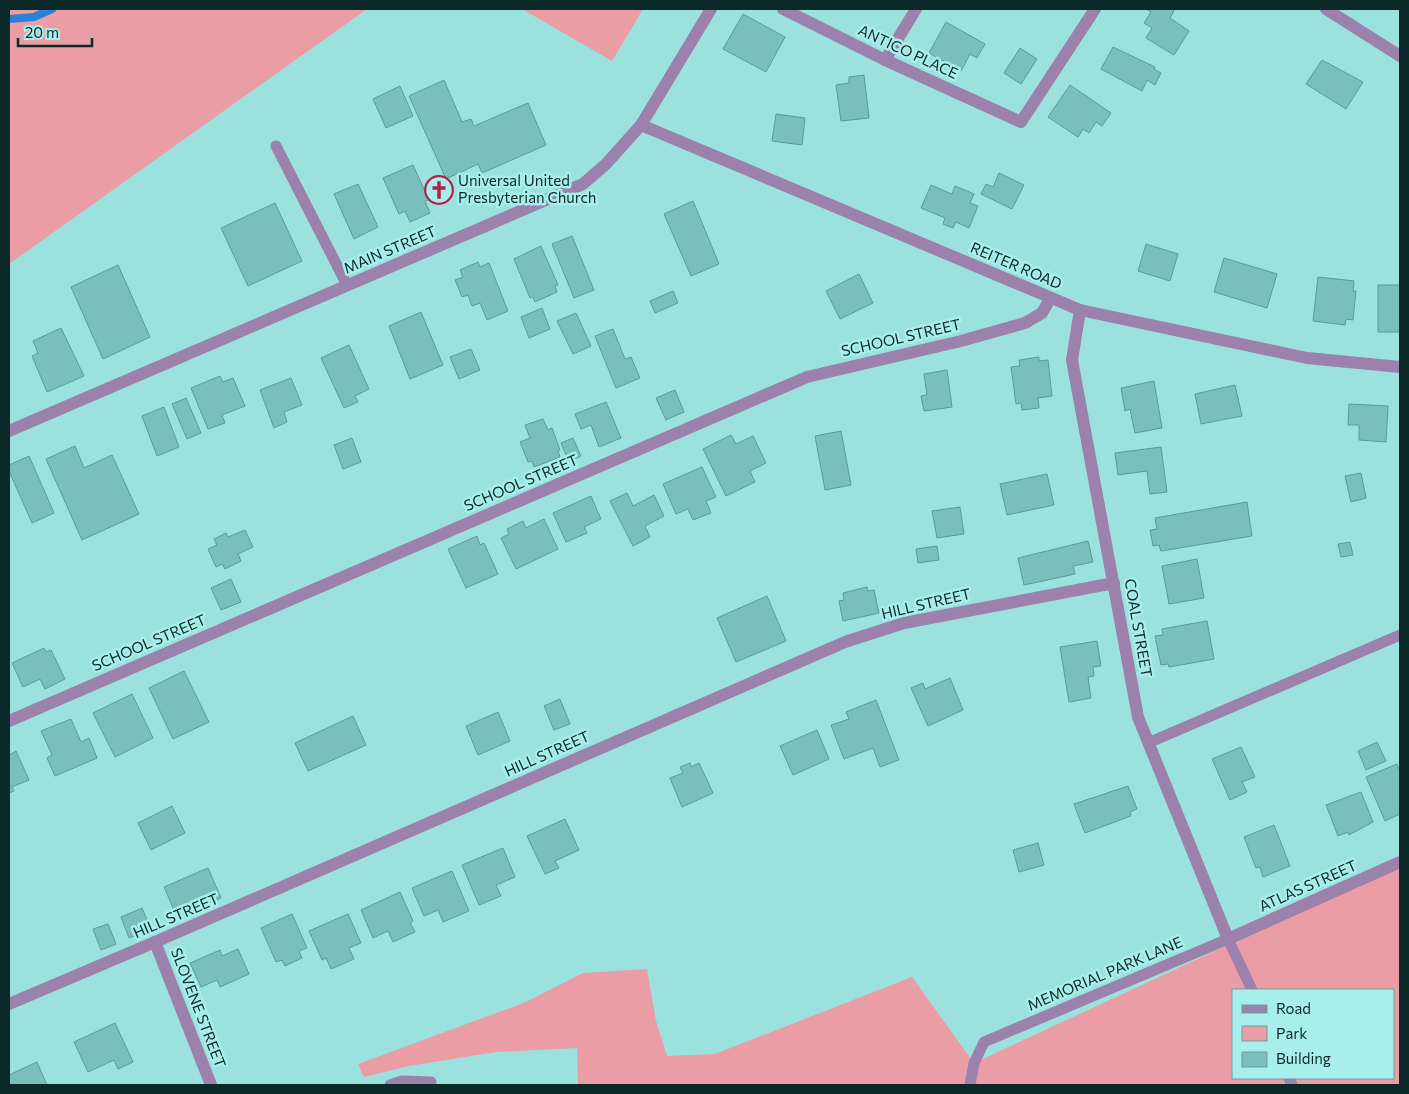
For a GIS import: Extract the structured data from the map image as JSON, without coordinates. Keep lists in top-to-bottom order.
{
  "streets": {
    "street": [
      "ANTICO PLACE",
      "MAIN STREET",
      "REITER ROAD",
      "SCHOOL STREET",
      "HILL STREET",
      "COAL STREET",
      "ATLAS STREET",
      "SLOVENE STREET"
    ],
    "lane": ["MEMORIAL PARK LANE"]
  },
  "crossings": [
    ["MAIN STREET", "REITER ROAD"],
    ["REITER ROAD", "SCHOOL STREET"],
    ["REITER ROAD", "COAL STREET"],
    ["HILL STREET", "COAL STREET"],
    ["HILL STREET", "SLOVENE STREET"],
    ["COAL STREET", "ATLAS STREET"],
    ["COAL STREET", "MEMORIAL PARK LANE"],
    ["ATLAS STREET", "MEMORIAL PARK LANE"]
  ],
  "places": {
    "church": ["Universal United Presbyterian Church"]
  },
  "legend": ["Road", "Park", "Building"],
  "scale_bar": "20 m"
}
